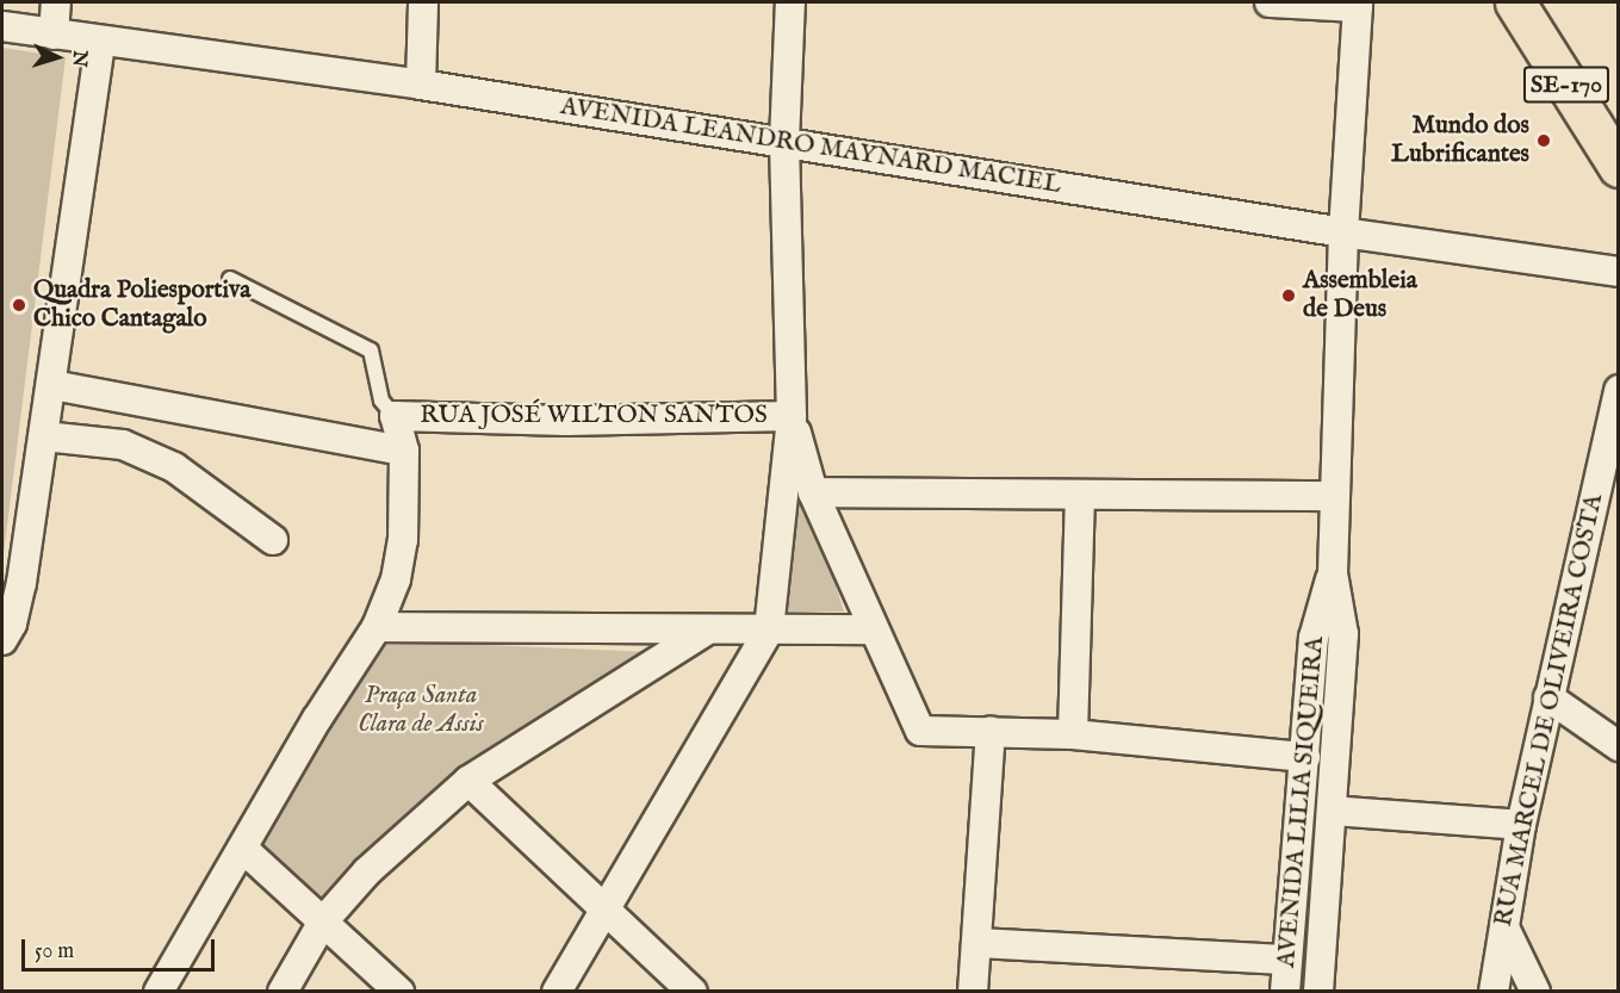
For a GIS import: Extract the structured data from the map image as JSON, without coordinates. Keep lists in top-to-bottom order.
{
  "streets": {
    "main road": ["SE-170"],
    "street": [
      "AVENIDA LEANDRO MAYNARD MACIEL",
      "RUA JOSÉ WILTON SANTOS",
      "RUA MARCEL DE OLIVEIRA COSTA",
      "AVENIDA LILIA SIQUEIRA"
    ]
  },
  "crossings": [
    ["AVENIDA LEANDRO MAYNARD MACIEL", "AVENIDA LILIA SIQUEIRA"]
  ],
  "parks": ["Praça Santa Clara de Assis"],
  "places": ["Mundo dos Lubrificantes", "Assembleia de Deus", "Quadra Poliesportiva Chico Cantagalo"],
  "scale_bar": "50 m",
  "north": "right"
}
